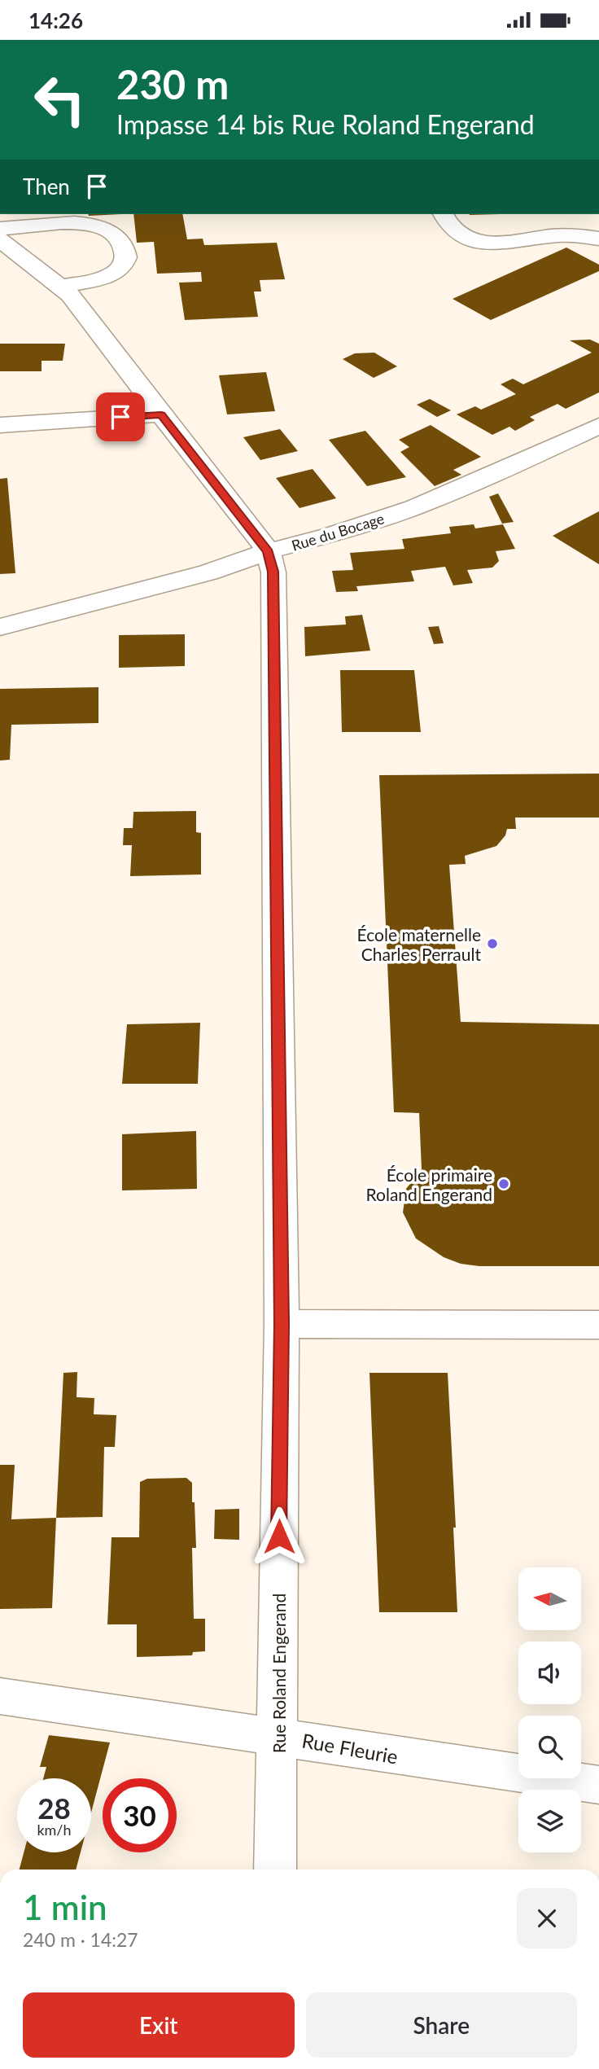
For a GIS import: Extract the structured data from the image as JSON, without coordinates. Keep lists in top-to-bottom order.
{
  "streets": {
    "street": ["Rue du Bocage", "Rue Roland Engerand", "Rue Fleurie"]
  },
  "crossings": [
    ["Rue du Bocage", "Rue Roland Engerand"],
    ["Rue Roland Engerand", "Rue Fleurie"]
  ],
  "places": ["École maternelle Charles Perrault", "École primaire Roland Engerand"],
  "north": "left",
  "page": {
    "status": "14:26",
    "turn": ["230 m", "Impasse 14 bis Rue Roland Engerand"],
    "then": "Then",
    "speed": "28 km/h",
    "limit": "30",
    "heading": ["1 min", "240 m · 14:27"],
    "buttons": ["Exit", "Share"]
  }
}
